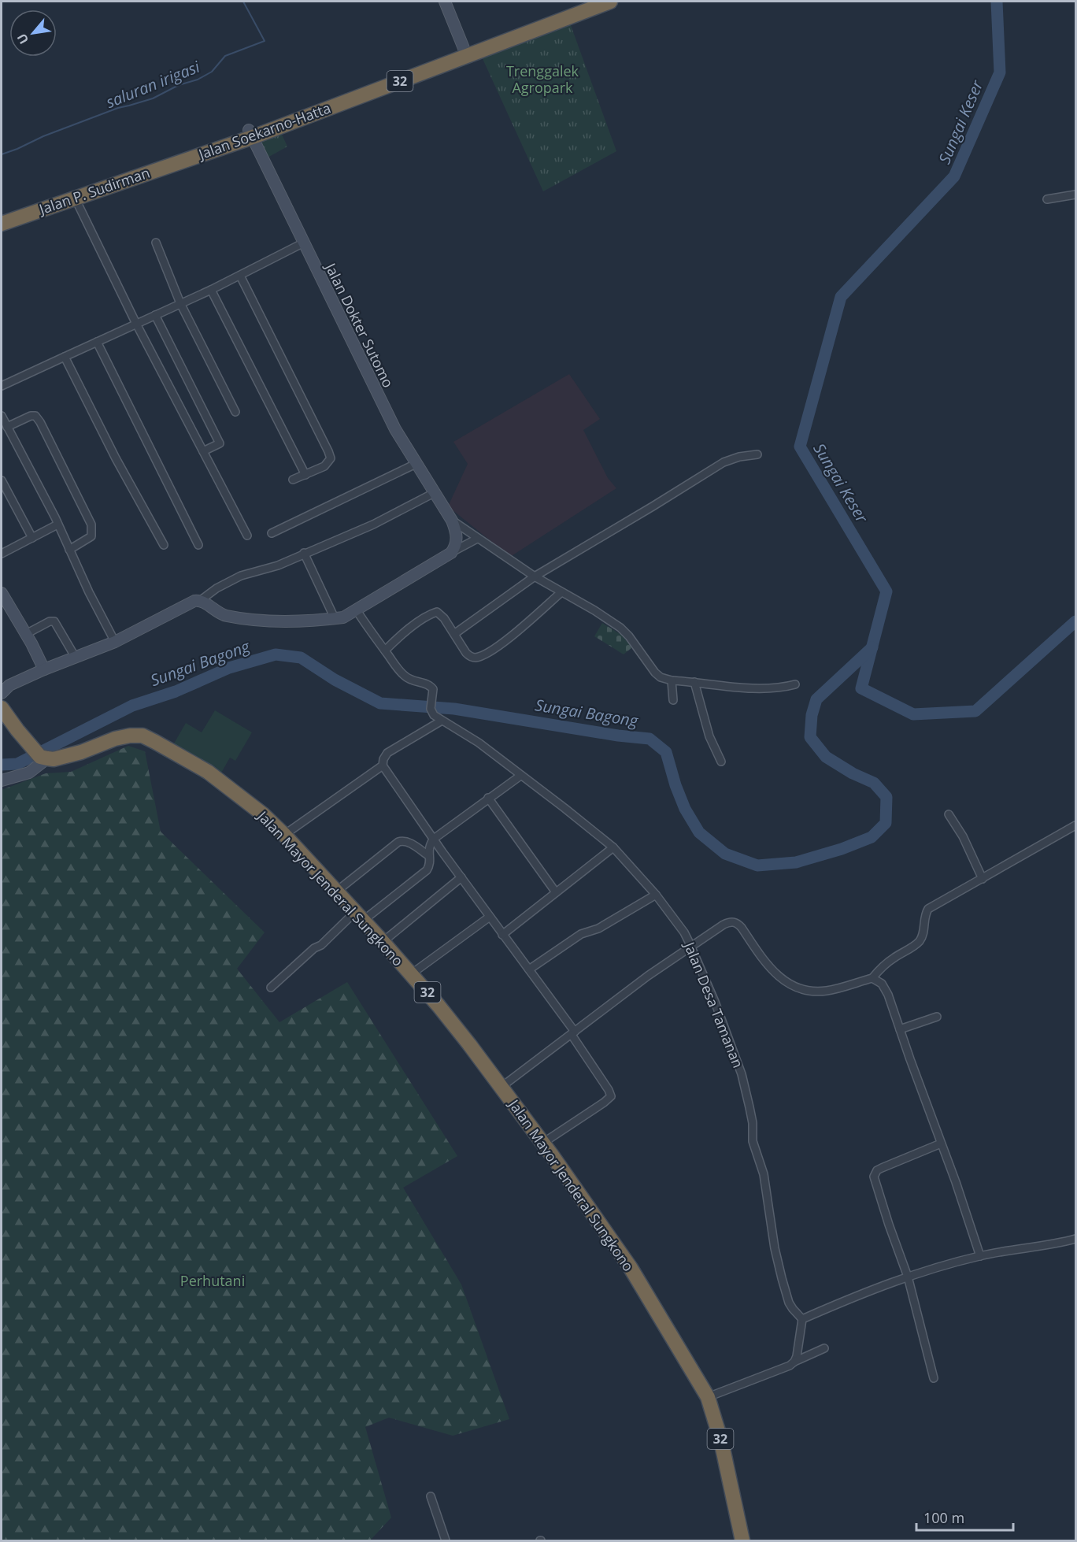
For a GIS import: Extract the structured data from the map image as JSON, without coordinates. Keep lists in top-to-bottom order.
{
  "streets": {
    "highway": [
      "32",
      "Jalan Soekarno-Hatta",
      "Jalan P. Sudirman",
      "Jalan Mayor Jenderal Sungkono"
    ],
    "street": ["Jalan Dokter Sutomo", "Jalan Desa Tamanan"]
  },
  "crossings": [
    ["32", "Jalan Mayor Jenderal Sungkono"],
    ["Jalan Soekarno-Hatta", "Jalan P. Sudirman"],
    ["Jalan Soekarno-Hatta", "Jalan Dokter Sutomo"]
  ],
  "water": ["saluran irigasi", "Sungai Keser", "Sungai Bagong"],
  "parks": ["Trenggalek Agropark", "Perhutani"],
  "scale_bar": "100 m",
  "north": "bottom left"
}
